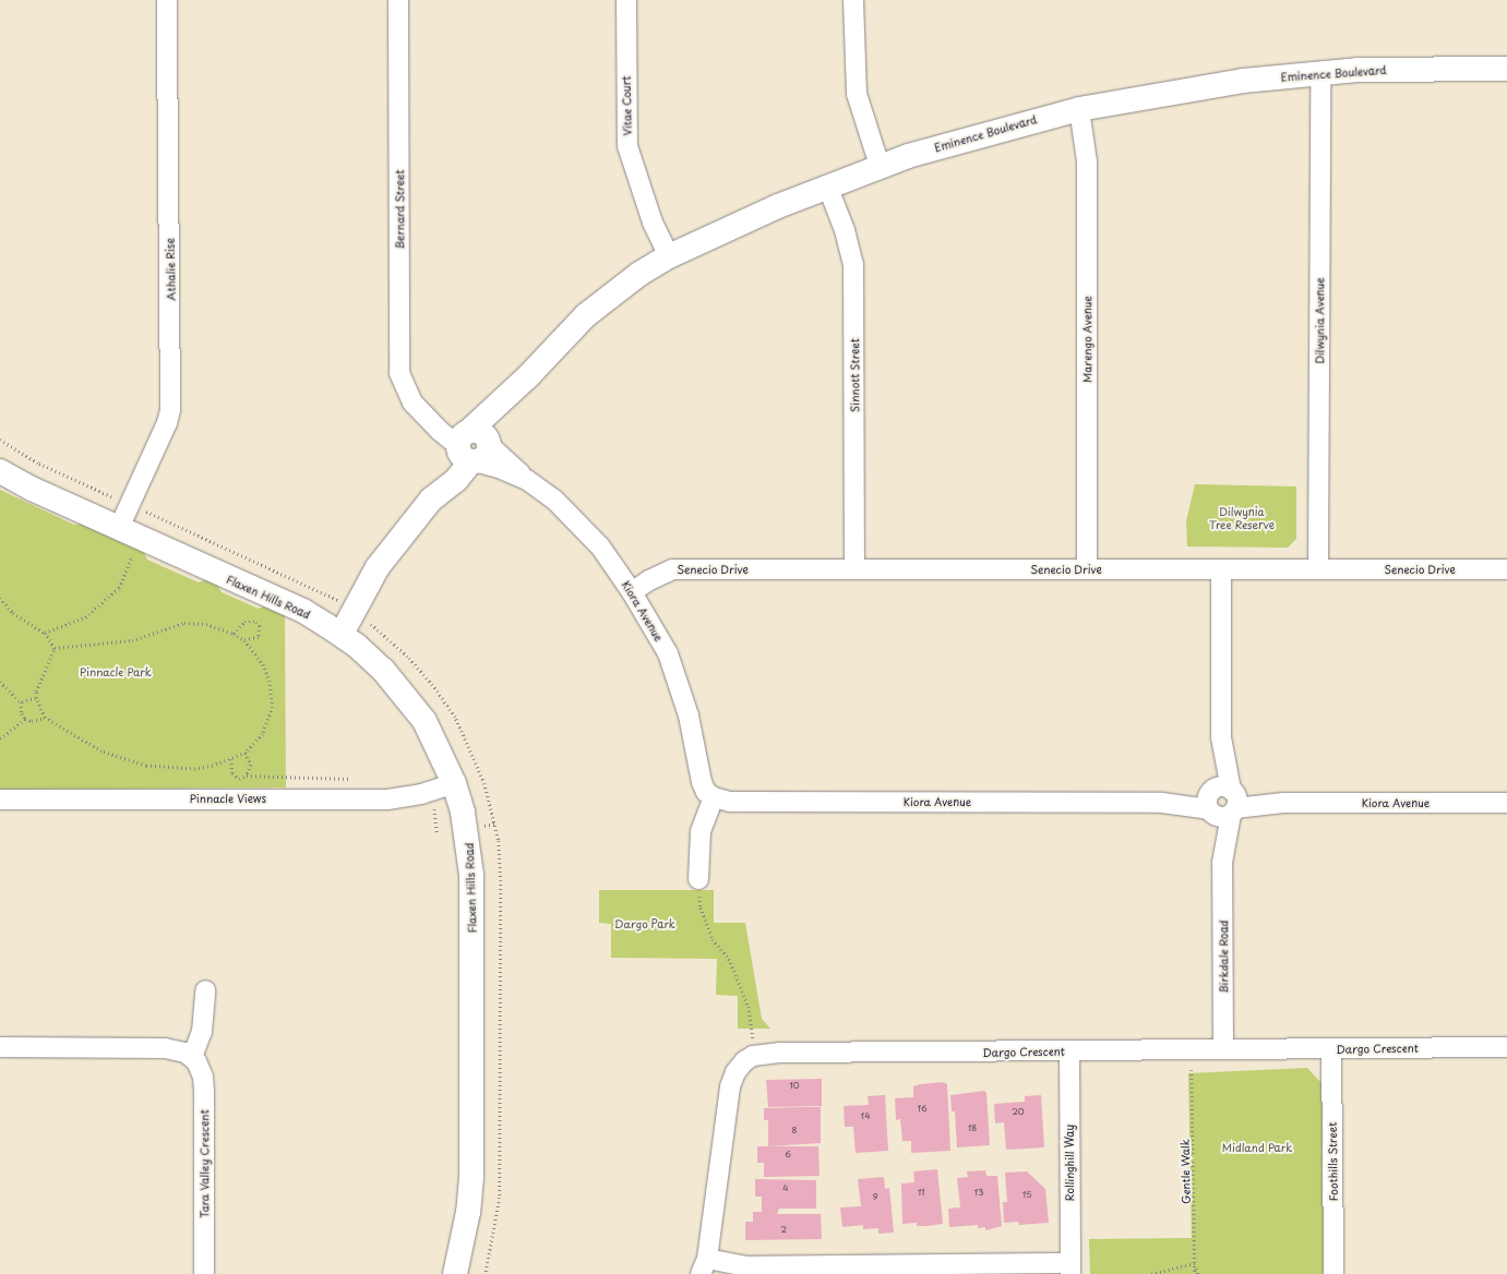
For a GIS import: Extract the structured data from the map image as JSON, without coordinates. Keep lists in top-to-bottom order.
{
  "streets": {
    "street": [
      "Eminence Boulevard",
      "Vitae Court",
      "Bernard Street",
      "Athalie Rise",
      "Dilwynia Avenue",
      "Marengo Avenue",
      "Sinnott Street",
      "Senecio Drive",
      "Flaxen Hills Road",
      "Kiora Avenue",
      "Pinnacle Views",
      "Birkdale Road",
      "Dargo Crescent",
      "Foothills Street",
      "Rollinghill Way",
      "Tara Valley Crescent"
    ],
    "path": ["Gentle Walk"]
  },
  "crossings": [
    ["Eminence Boulevard", "Vitae Court"],
    ["Eminence Boulevard", "Bernard Street"],
    ["Eminence Boulevard", "Dilwynia Avenue"],
    ["Eminence Boulevard", "Marengo Avenue"],
    ["Eminence Boulevard", "Sinnott Street"],
    ["Eminence Boulevard", "Flaxen Hills Road"],
    ["Eminence Boulevard", "Kiora Avenue"],
    ["Bernard Street", "Kiora Avenue"],
    ["Athalie Rise", "Flaxen Hills Road"],
    ["Dilwynia Avenue", "Senecio Drive"],
    ["Marengo Avenue", "Senecio Drive"],
    ["Sinnott Street", "Senecio Drive"],
    ["Senecio Drive", "Kiora Avenue"],
    ["Senecio Drive", "Birkdale Road"],
    ["Flaxen Hills Road", "Pinnacle Views"],
    ["Kiora Avenue", "Birkdale Road"],
    ["Birkdale Road", "Dargo Crescent"],
    ["Dargo Crescent", "Foothills Street"],
    ["Dargo Crescent", "Rollinghill Way"]
  ],
  "parks": [
    "Dilwynia Tree Reserve",
    "Pinnacle Park",
    "Dargo Park",
    "Midland Park"
  ],
  "house_numbers": [
    "10",
    "16",
    "20",
    "14",
    "18",
    "8",
    "6",
    "4",
    "11",
    "13",
    "15",
    "9",
    "2"
  ]
}
